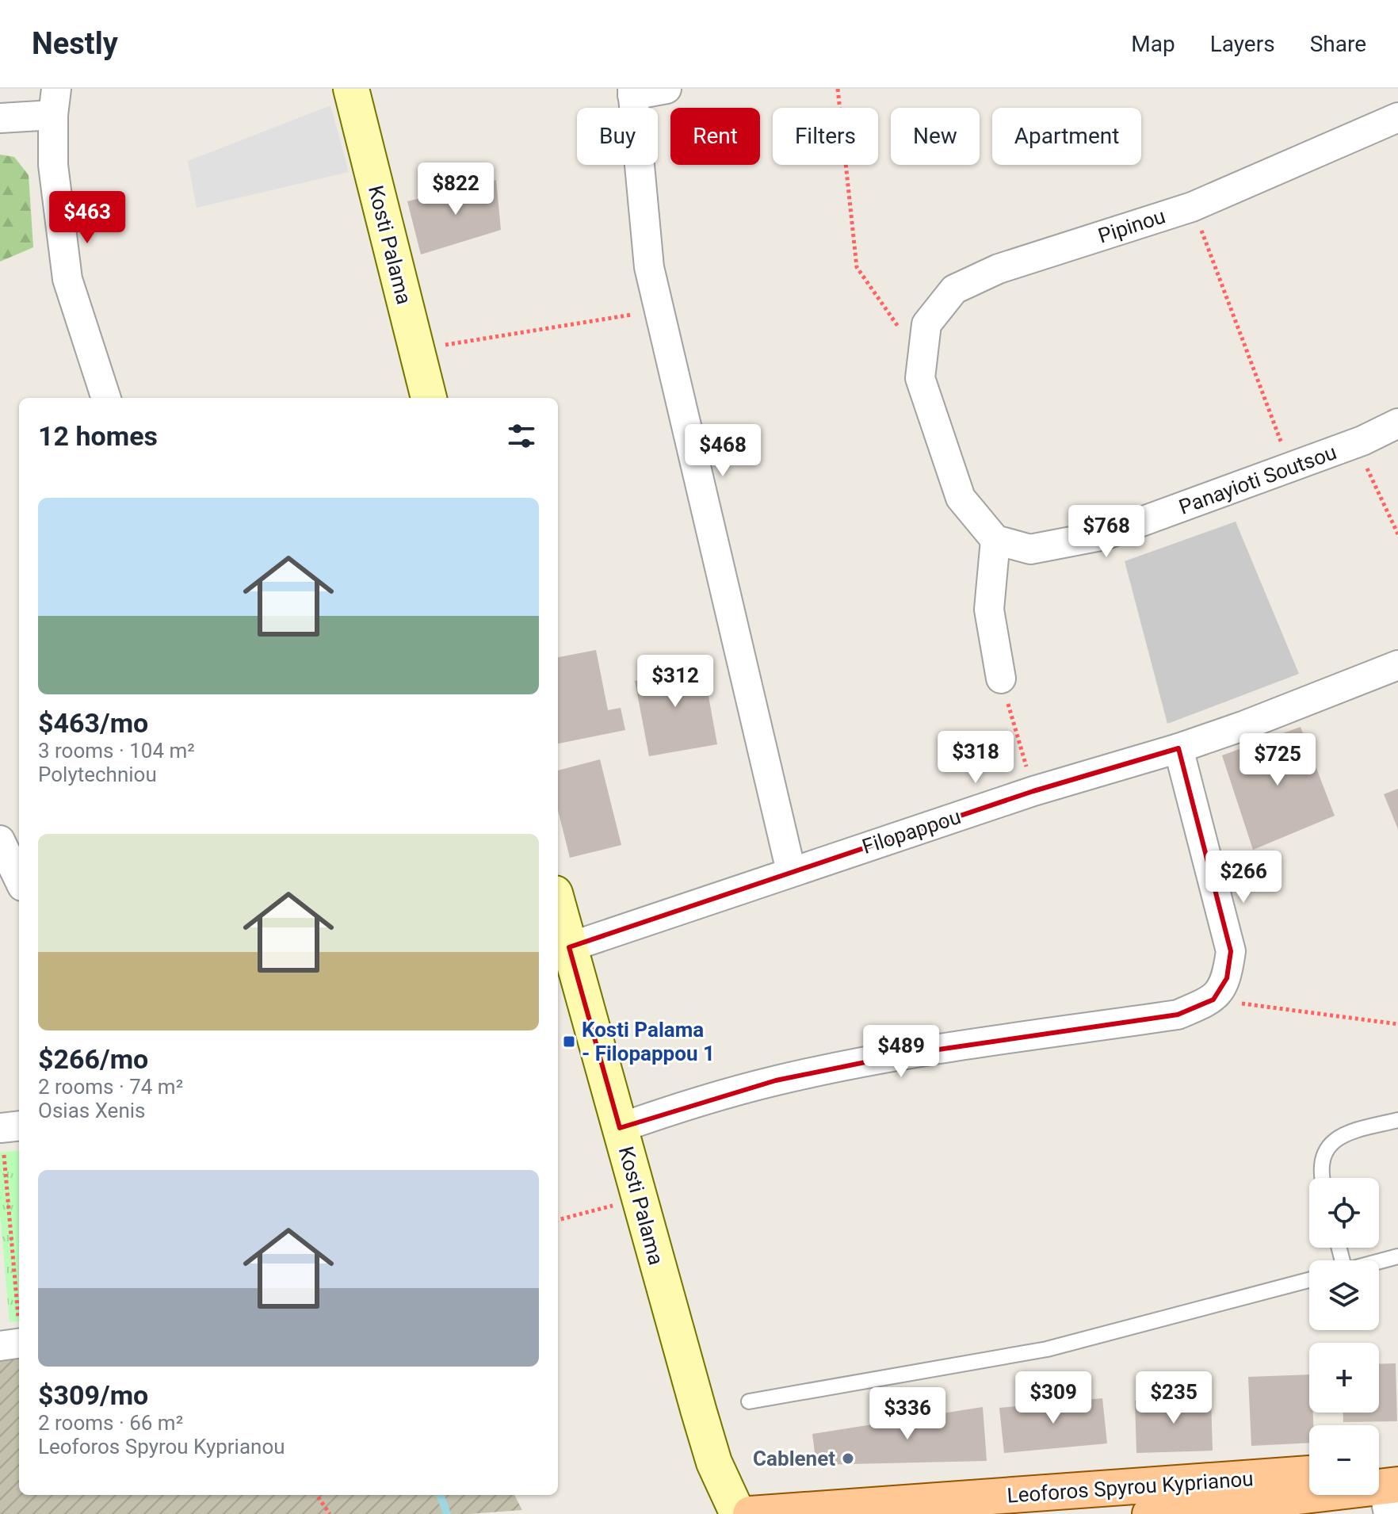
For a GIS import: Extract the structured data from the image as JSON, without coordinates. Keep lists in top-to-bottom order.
{
  "streets": {
    "main road": ["Leoforos Spyrou Kyprianou"],
    "street": [
      "Pipinou",
      "Kosti Palama",
      "Panayioti Soutsou",
      "Filopappou"
    ]
  },
  "crossings": [
    ["Pipinou", "Panayioti Soutsou"],
    ["Kosti Palama", "Filopappou"]
  ],
  "places": {
    "transit": ["Kosti Palama - Filopappou 1"],
    "other": ["Cablenet"]
  },
  "page": {
    "header": "Nestly",
    "nav": ["Map", "Layers", "Share"],
    "chip": [
      "Buy",
      "Rent",
      "Filters",
      "New",
      "Apartment"
    ],
    "price": [
      "$822",
      "$463",
      "$468",
      "$768",
      "$312",
      "$318",
      "$725",
      "$266",
      "$489",
      "$309",
      "$235",
      "$336"
    ],
    "heading": "12 homes",
    "list": [
      {
        "name": "$463/mo",
        "note": "3 rooms · 104 m² · Polytechniou"
      },
      {
        "name": "$266/mo",
        "note": "2 rooms · 74 m² · Osias Xenis"
      },
      {
        "name": "$309/mo",
        "note": "2 rooms · 66 m² · Leoforos Spyrou Kyprianou"
      }
    ],
    "map_buttons": ["+", "−"]
  }
}
